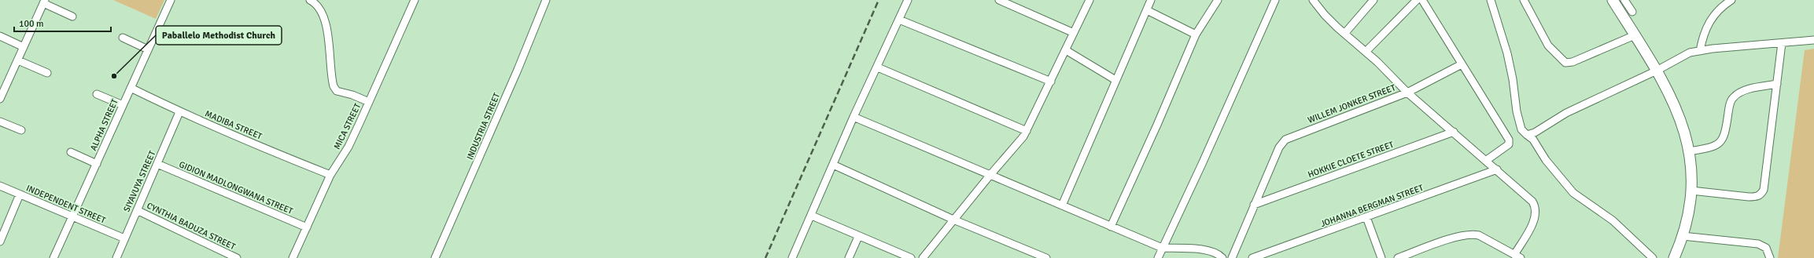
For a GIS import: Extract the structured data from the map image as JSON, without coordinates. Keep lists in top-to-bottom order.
{
  "streets": {
    "street": [
      "WILLEM JONKER STREET",
      "ALPHA STREET",
      "MADIBA STREET",
      "MICA STREET",
      "INDUSTRIA STREET",
      "HOKKIE CLOETE STREET",
      "SIYAVUYA STREET",
      "GIDION MADLONGWANA STREET",
      "INDEPENDENT STREET",
      "JOHANNA BERGMAN STREET",
      "CYNTHIA BADUZA STREET"
    ]
  },
  "crossings": [
    ["WILLEM JONKER STREET", "HOKKIE CLOETE STREET"],
    ["WILLEM JONKER STREET", "JOHANNA BERGMAN STREET"],
    ["ALPHA STREET", "MADIBA STREET"],
    ["ALPHA STREET", "INDEPENDENT STREET"],
    ["MADIBA STREET", "MICA STREET"],
    ["MADIBA STREET", "SIYAVUYA STREET"],
    ["MICA STREET", "GIDION MADLONGWANA STREET"],
    ["SIYAVUYA STREET", "GIDION MADLONGWANA STREET"],
    ["SIYAVUYA STREET", "INDEPENDENT STREET"],
    ["SIYAVUYA STREET", "CYNTHIA BADUZA STREET"]
  ],
  "places": ["Paballelo Methodist Church"],
  "scale_bar": "100 m"
}
